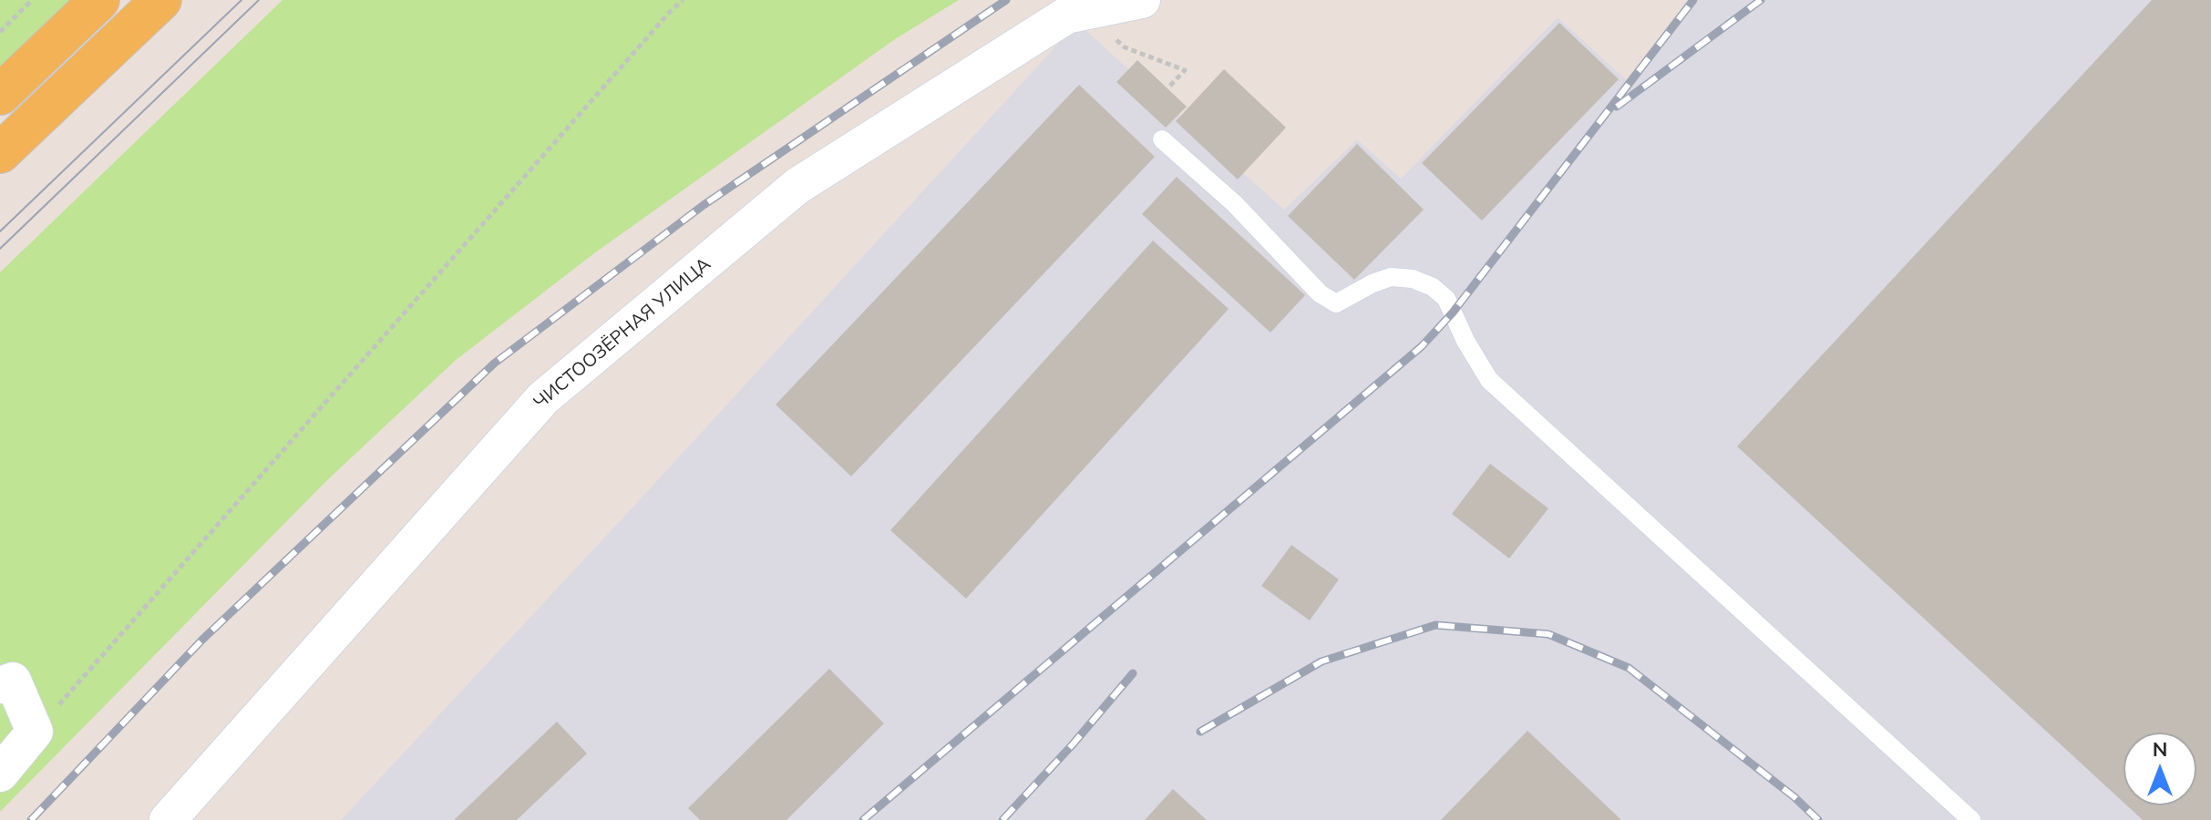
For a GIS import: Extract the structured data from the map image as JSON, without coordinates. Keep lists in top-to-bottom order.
{
  "streets": {
    "street": ["ЧИСТООЗЁРНАЯ УЛИЦА"]
  },
  "north": "top"
}
